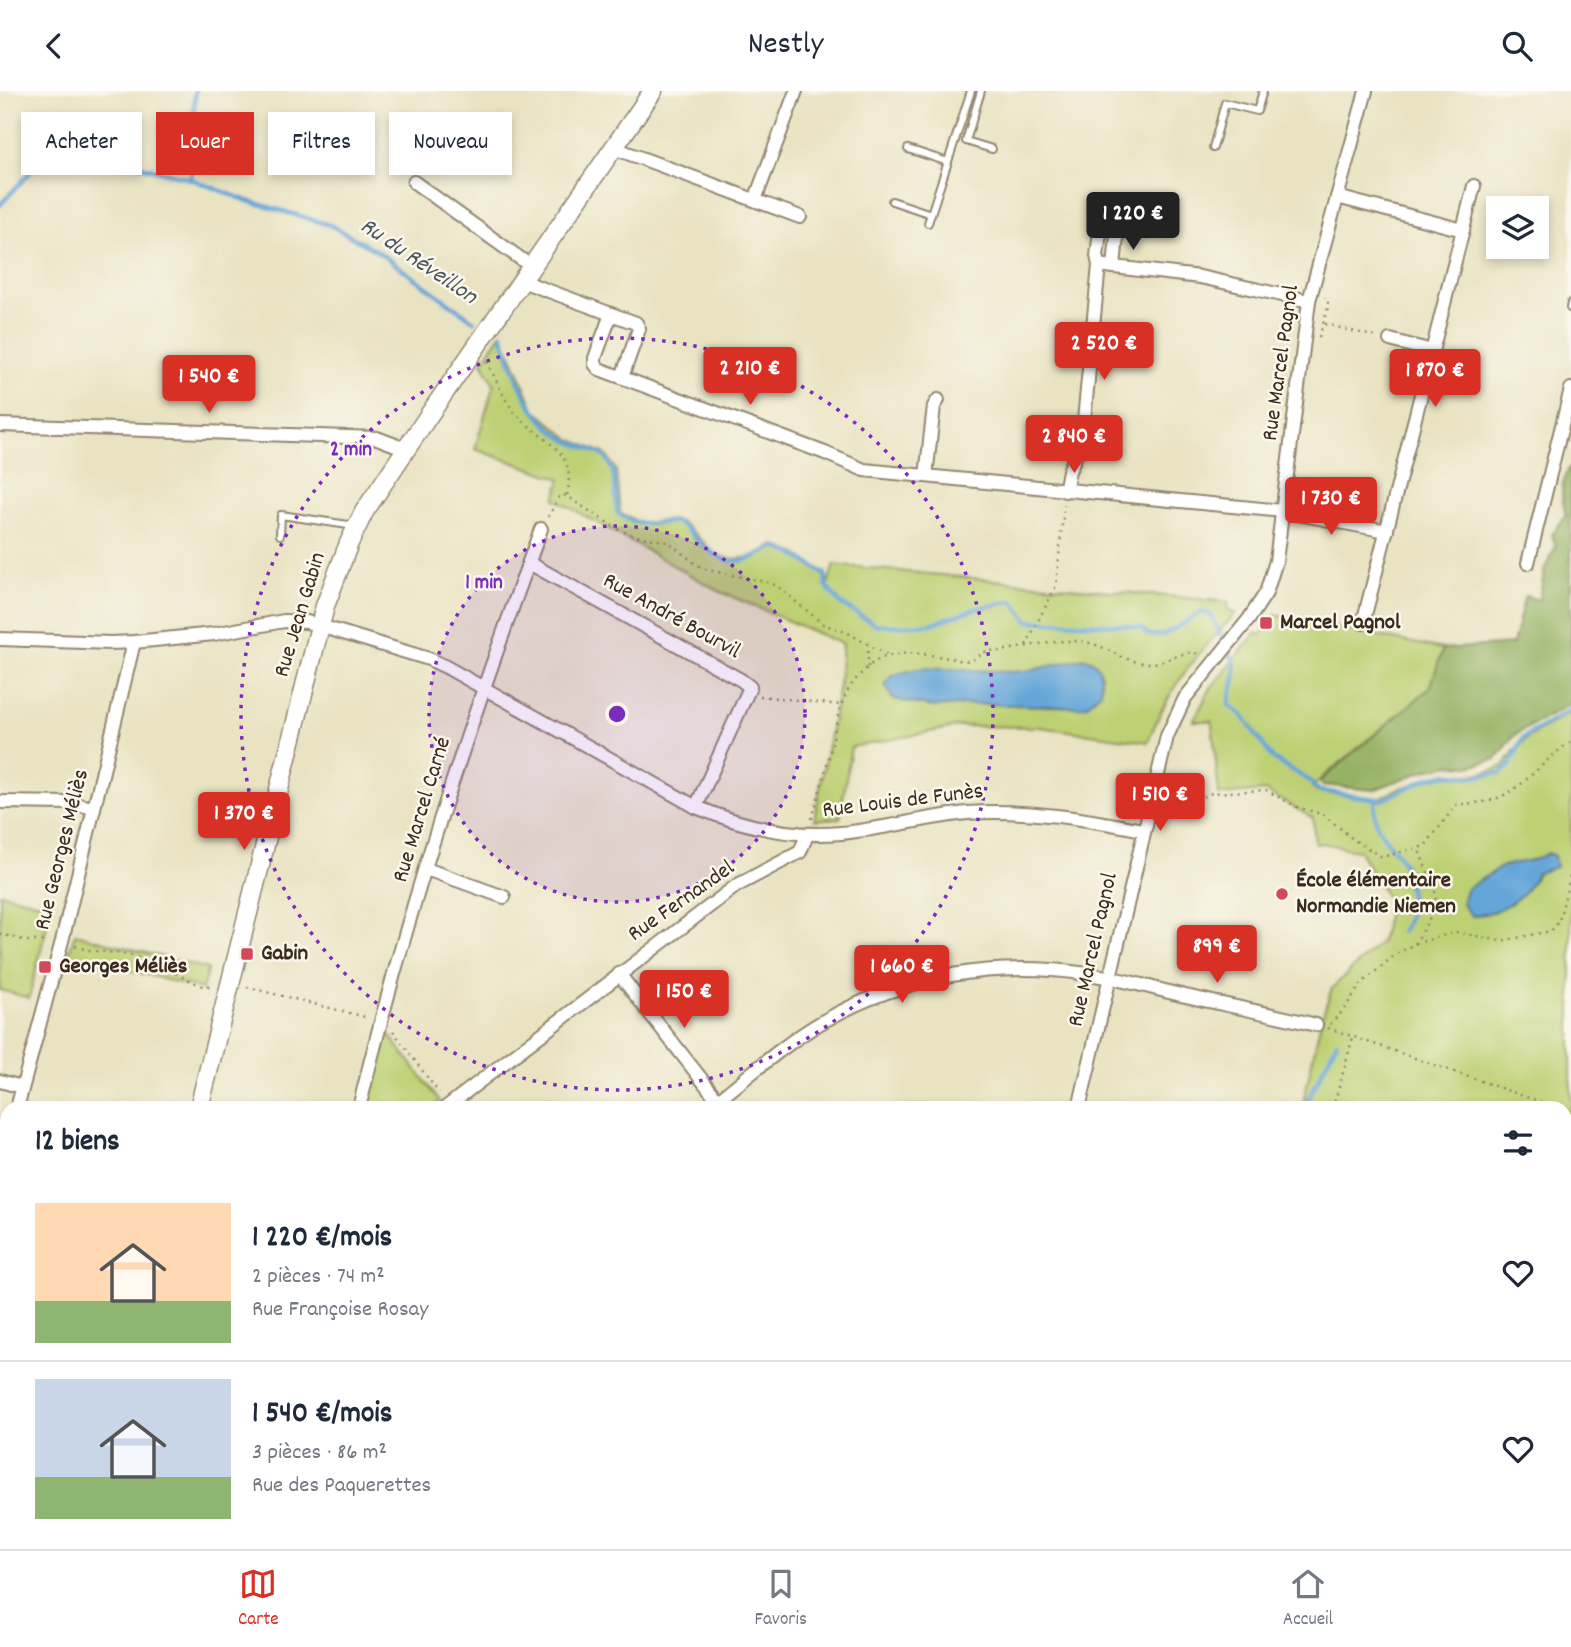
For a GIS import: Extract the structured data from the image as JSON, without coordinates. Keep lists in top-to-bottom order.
{
  "streets": {
    "street": [
      "Rue Marcel Pagnol",
      "Rue Jean Gabin",
      "Rue André Bourvil",
      "Rue Louis de Funès",
      "Rue Marcel Carné",
      "Rue Georges Méliès",
      "Rue Fernandel"
    ]
  },
  "crossings": [
    ["Rue Marcel Pagnol", "Rue Louis de Funès"],
    ["Rue Jean Gabin", "Rue Louis de Funès"],
    ["Rue André Bourvil", "Rue Louis de Funès"],
    ["Rue André Bourvil", "Rue Marcel Carné"],
    ["Rue Louis de Funès", "Rue Marcel Carné"],
    ["Rue Louis de Funès", "Rue Georges Méliès"],
    ["Rue Louis de Funès", "Rue Fernandel"]
  ],
  "water": ["Ru du Réveillon"],
  "places": {
    "transit": ["Marcel Pagnol", "Gabin", "Georges Méliès"],
    "other": ["École élémentaire Normandie Niemen"]
  },
  "page": {
    "header": "Nestly",
    "chip": [
      "Acheter",
      "Louer",
      "Filtres",
      "Nouveau"
    ],
    "price": [
      "1 220 €",
      "2 520 €",
      "2 210 €",
      "1 870 €",
      "1 540 €",
      "2 840 €",
      "1 730 €",
      "1 510 €",
      "1 370 €",
      "899 €",
      "1 660 €",
      "1 150 €"
    ],
    "heading": "12 biens",
    "list": [
      {
        "name": "1 220 €/mois",
        "note": "2 pièces · 74 m² · Rue Françoise Rosay"
      },
      {
        "name": "1 540 €/mois",
        "note": "3 pièces · 86 m² · Rue des Paquerettes"
      }
    ],
    "tabs": ["Carte", "Favoris", "Accueil"]
  },
  "rings": ["2 min", "1 min"]
}
